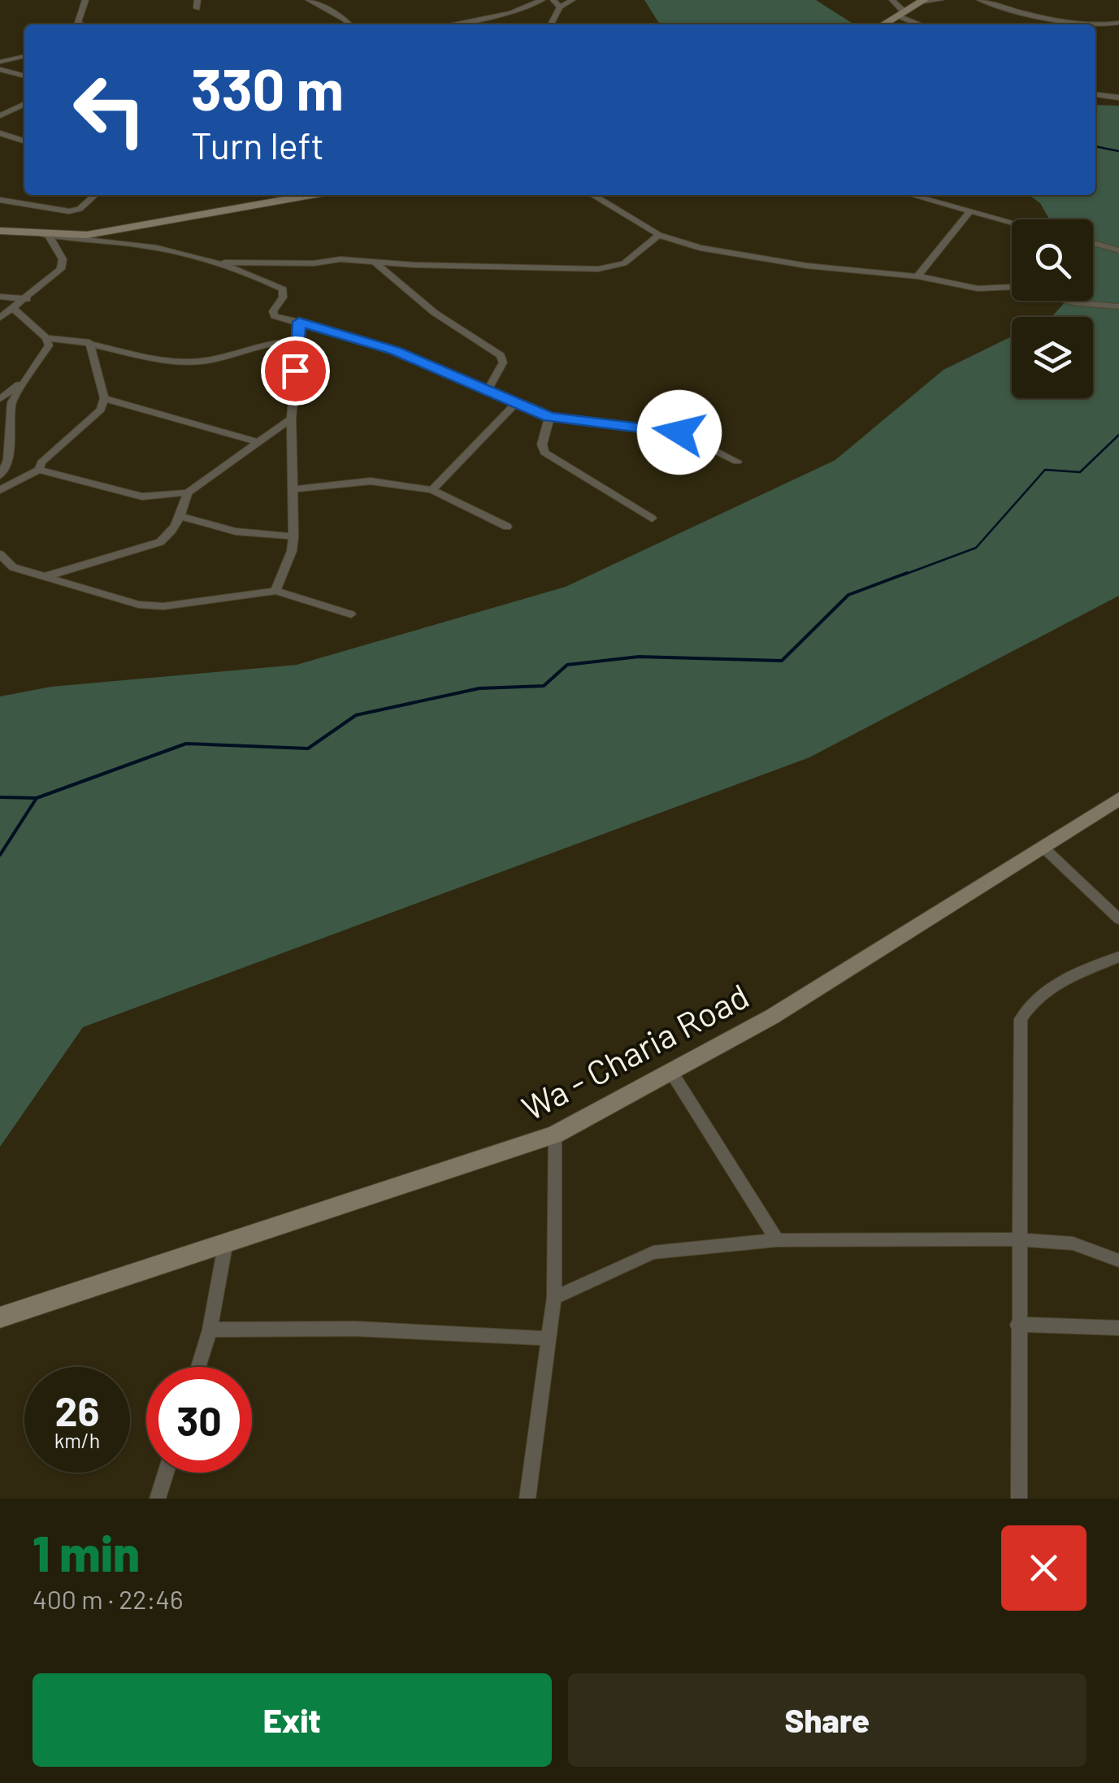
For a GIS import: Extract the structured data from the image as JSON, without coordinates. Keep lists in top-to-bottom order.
{
  "streets": {
    "street": ["Wa - Charia Road"]
  },
  "page": {
    "turn": ["330 m", "Turn left"],
    "speed": "26 km/h",
    "limit": "30",
    "heading": ["1 min", "400 m · 22:46"],
    "buttons": ["Exit", "Share"]
  }
}
